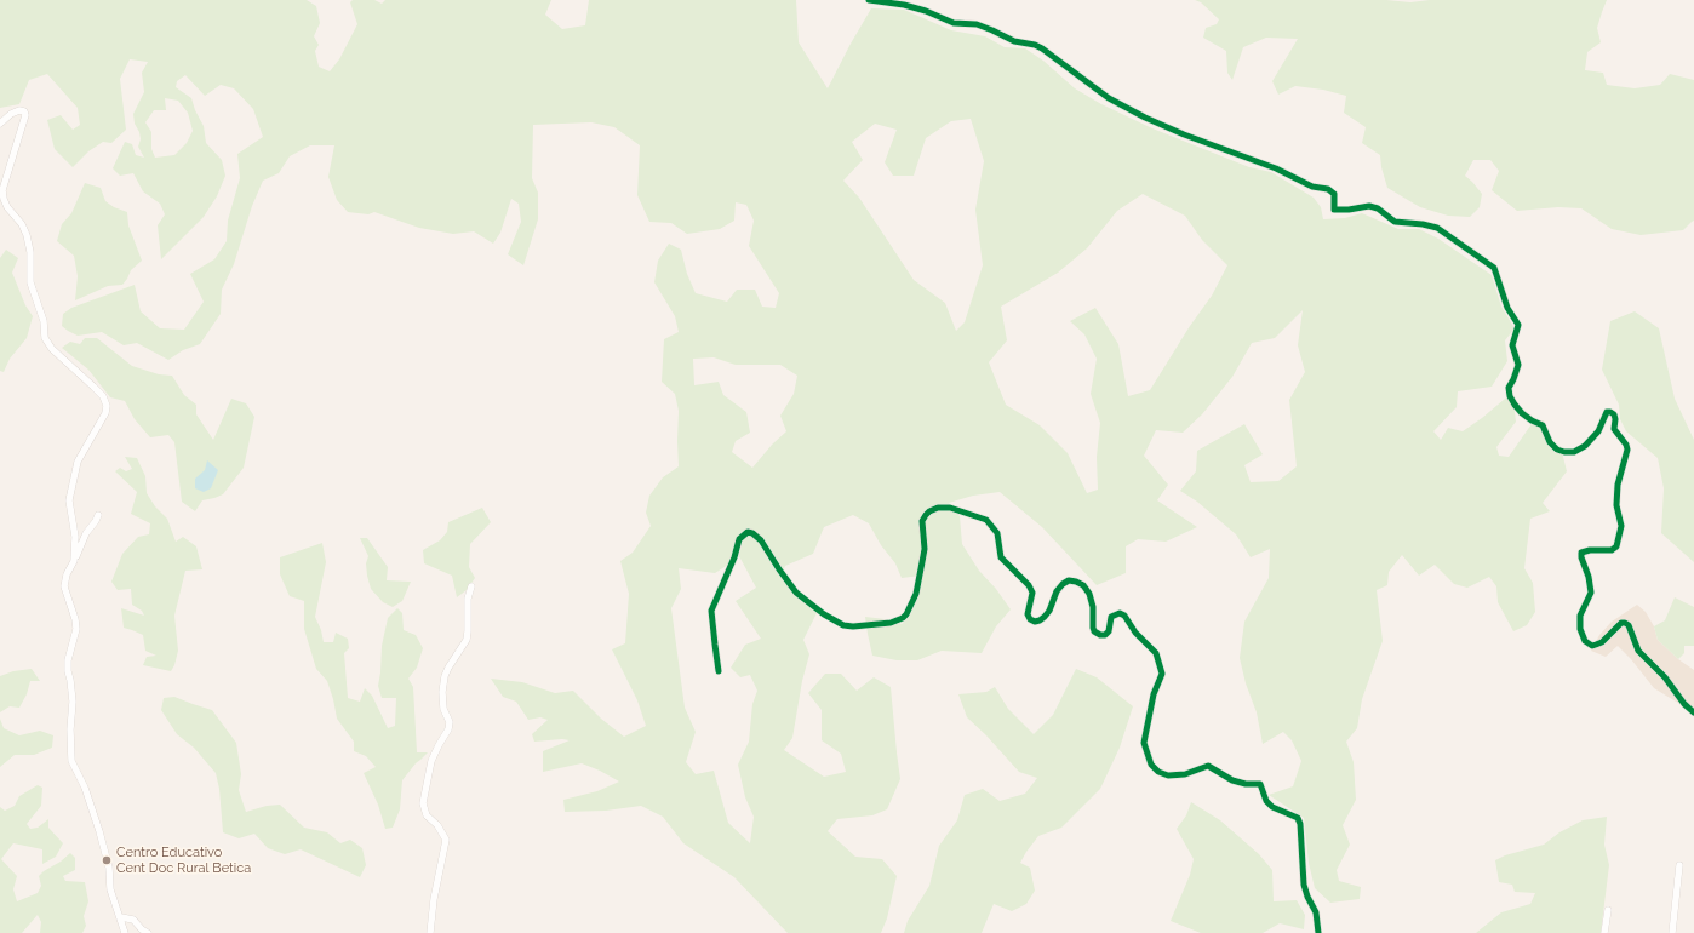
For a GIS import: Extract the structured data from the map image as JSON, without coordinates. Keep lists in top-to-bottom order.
{
  "places": ["Centro Educativo Cent Doc Rural Betica"]
}
